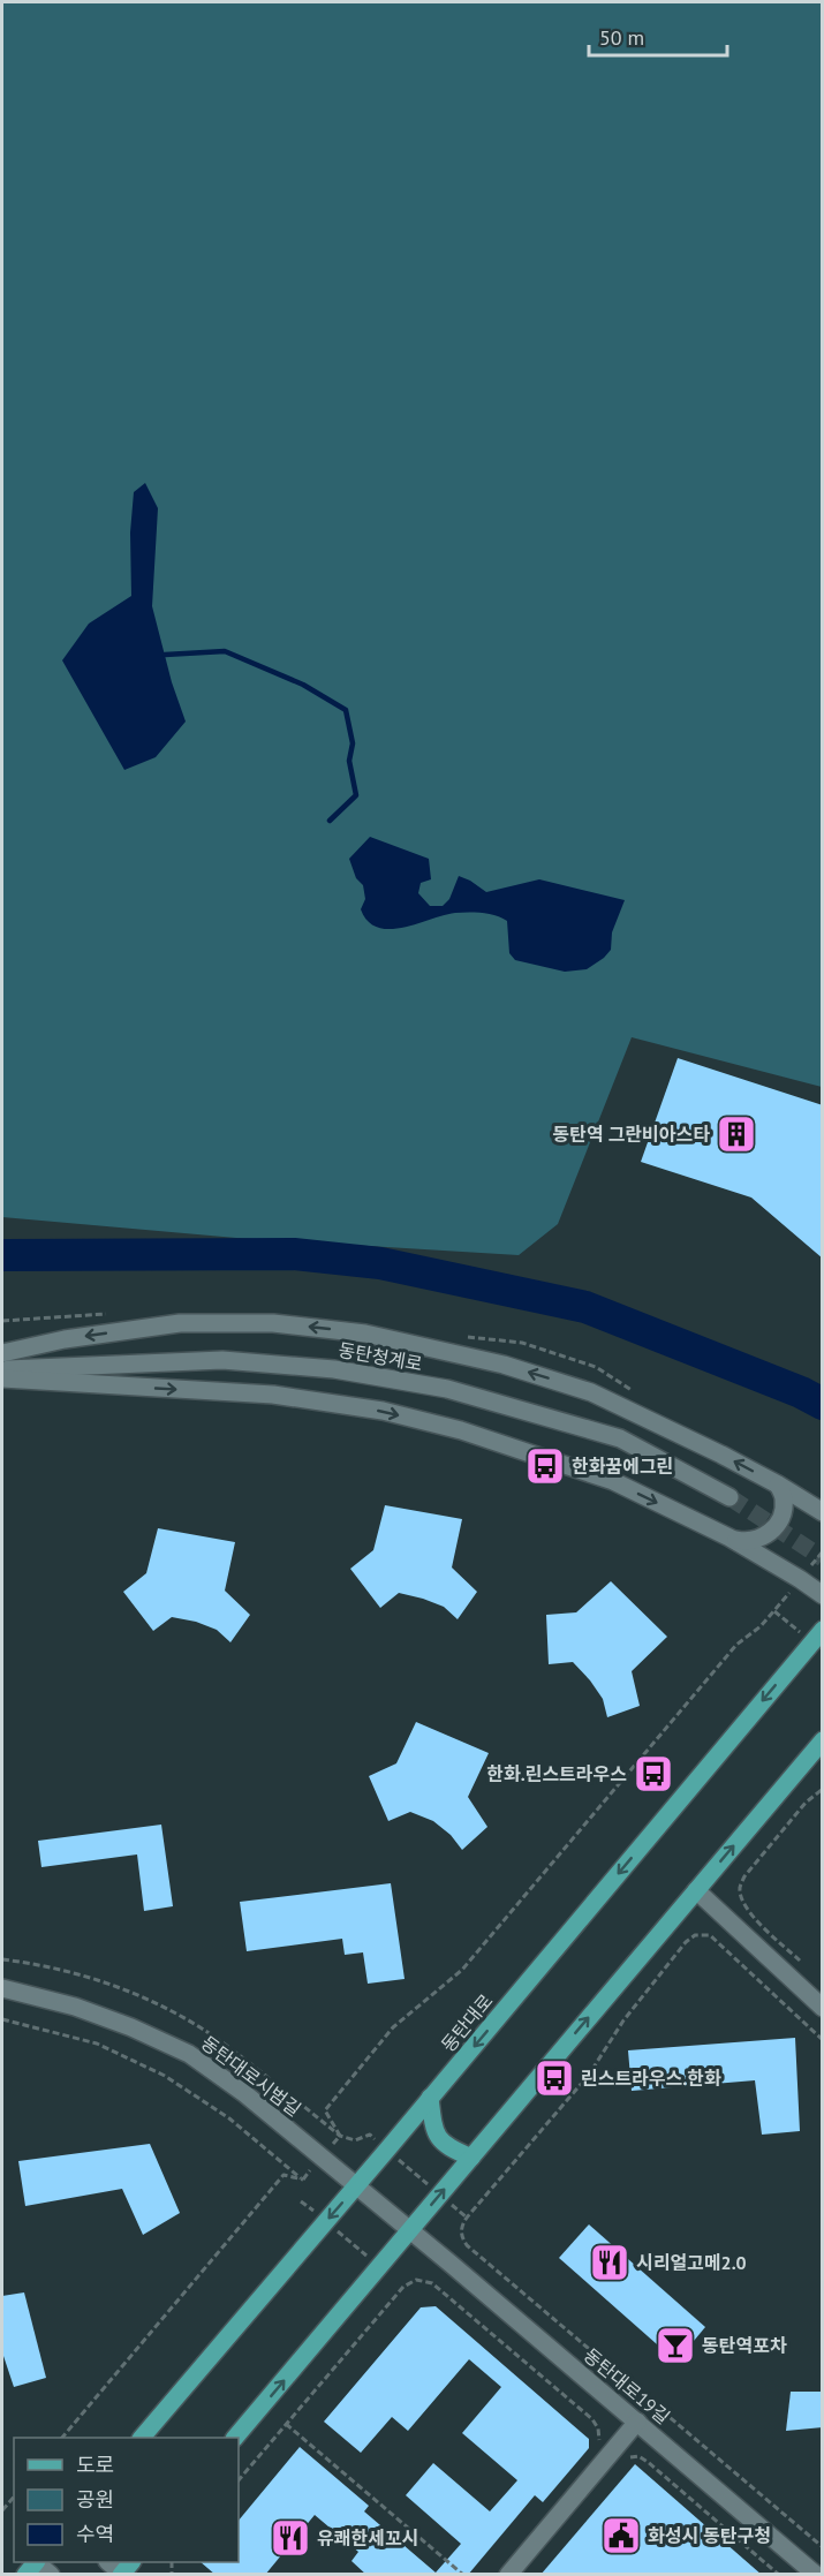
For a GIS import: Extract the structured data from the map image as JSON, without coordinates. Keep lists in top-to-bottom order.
{
  "streets": {
    "main road": ["동탄대로"],
    "street": ["동탄청계로", "동탄대로시범길", "동탄대로19길"]
  },
  "crossings": [
    ["동탄대로", "동탄대로시범길"],
    ["동탄대로시범길", "동탄대로19길"]
  ],
  "places": {
    "building": ["동탄역 그란비아스타"],
    "bus stop": ["한화꿈에그린", "한화.린스트라우스", "린스트라우스.한화"],
    "restaurant": ["시리얼고메2.0", "유쾌한세꼬시"],
    "bar": ["동탄역포차"],
    "public building": ["화성시 동탄구청"]
  },
  "legend": ["도로", "공원", "수역"],
  "scale_bar": "50 m"
}
